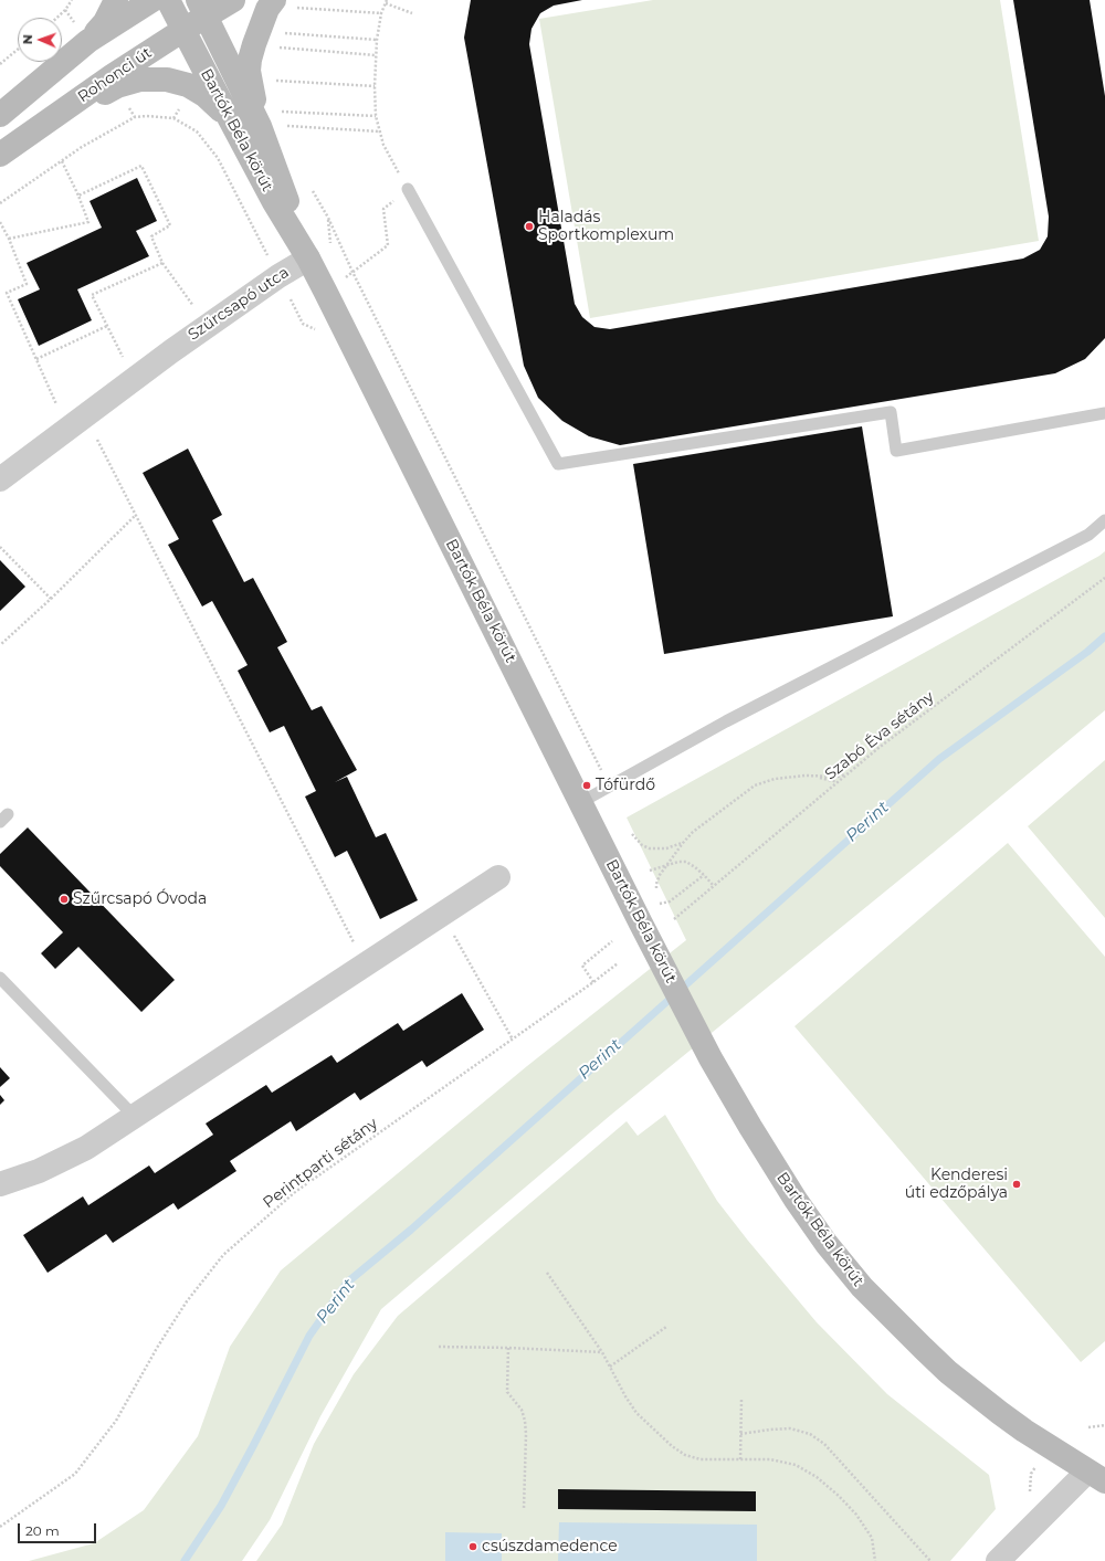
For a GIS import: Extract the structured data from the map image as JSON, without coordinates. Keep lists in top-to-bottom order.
{
  "streets": {
    "street": ["Rohonci út", "Bartók Béla körút", "Szűrcsapó utca"],
    "path": ["Szabó Éva sétány", "Perintparti sétány"]
  },
  "crossings": [
    ["Rohonci út", "Bartók Béla körút"],
    ["Bartók Béla körút", "Szűrcsapó utca"]
  ],
  "water": ["Perint"],
  "places": [
    "Haladás Sportkomplexum",
    "Tófürdő",
    "Szűrcsapó Óvoda",
    "Kenderesi úti edzőpálya",
    "csúszdamedence"
  ],
  "scale_bar": "20 m",
  "north": "left"
}
